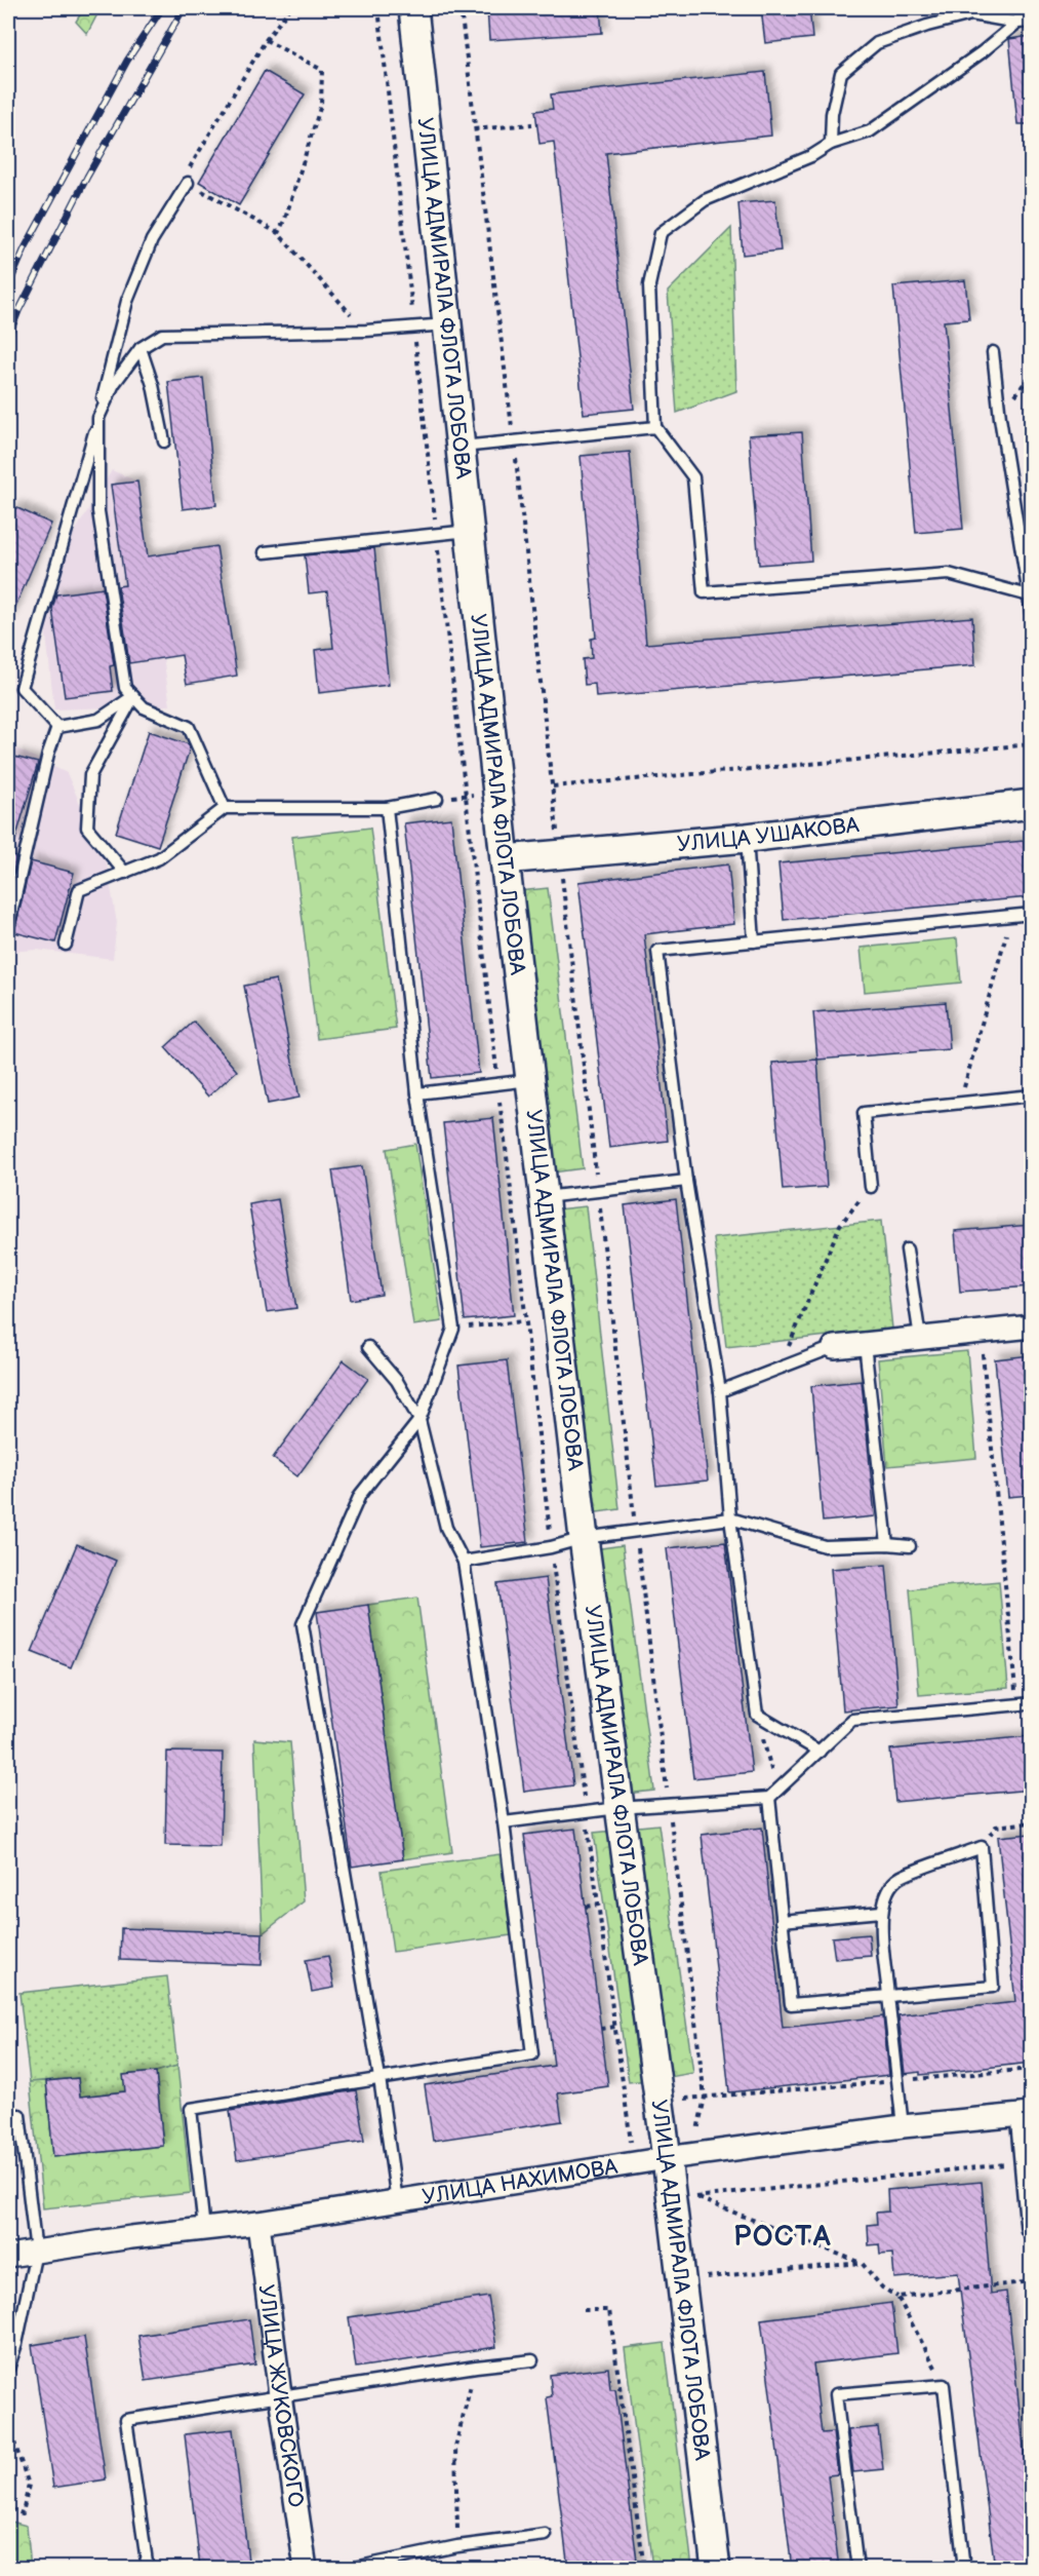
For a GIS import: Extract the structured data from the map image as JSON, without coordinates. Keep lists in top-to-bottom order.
{
  "streets": {
    "street": [
      "УЛИЦА АДМИРАЛА ФЛОТА ЛОБОВА",
      "УЛИЦА УШАКОВА",
      "УЛИЦА НАХИМОВА",
      "УЛИЦА ЖУКОВСКОГО"
    ]
  },
  "crossings": [
    ["УЛИЦА АДМИРАЛА ФЛОТА ЛОБОВА", "УЛИЦА УШАКОВА"],
    ["УЛИЦА АДМИРАЛА ФЛОТА ЛОБОВА", "УЛИЦА НАХИМОВА"],
    ["УЛИЦА НАХИМОВА", "УЛИЦА ЖУКОВСКОГО"]
  ],
  "districts": ["РОСТА"]
}
